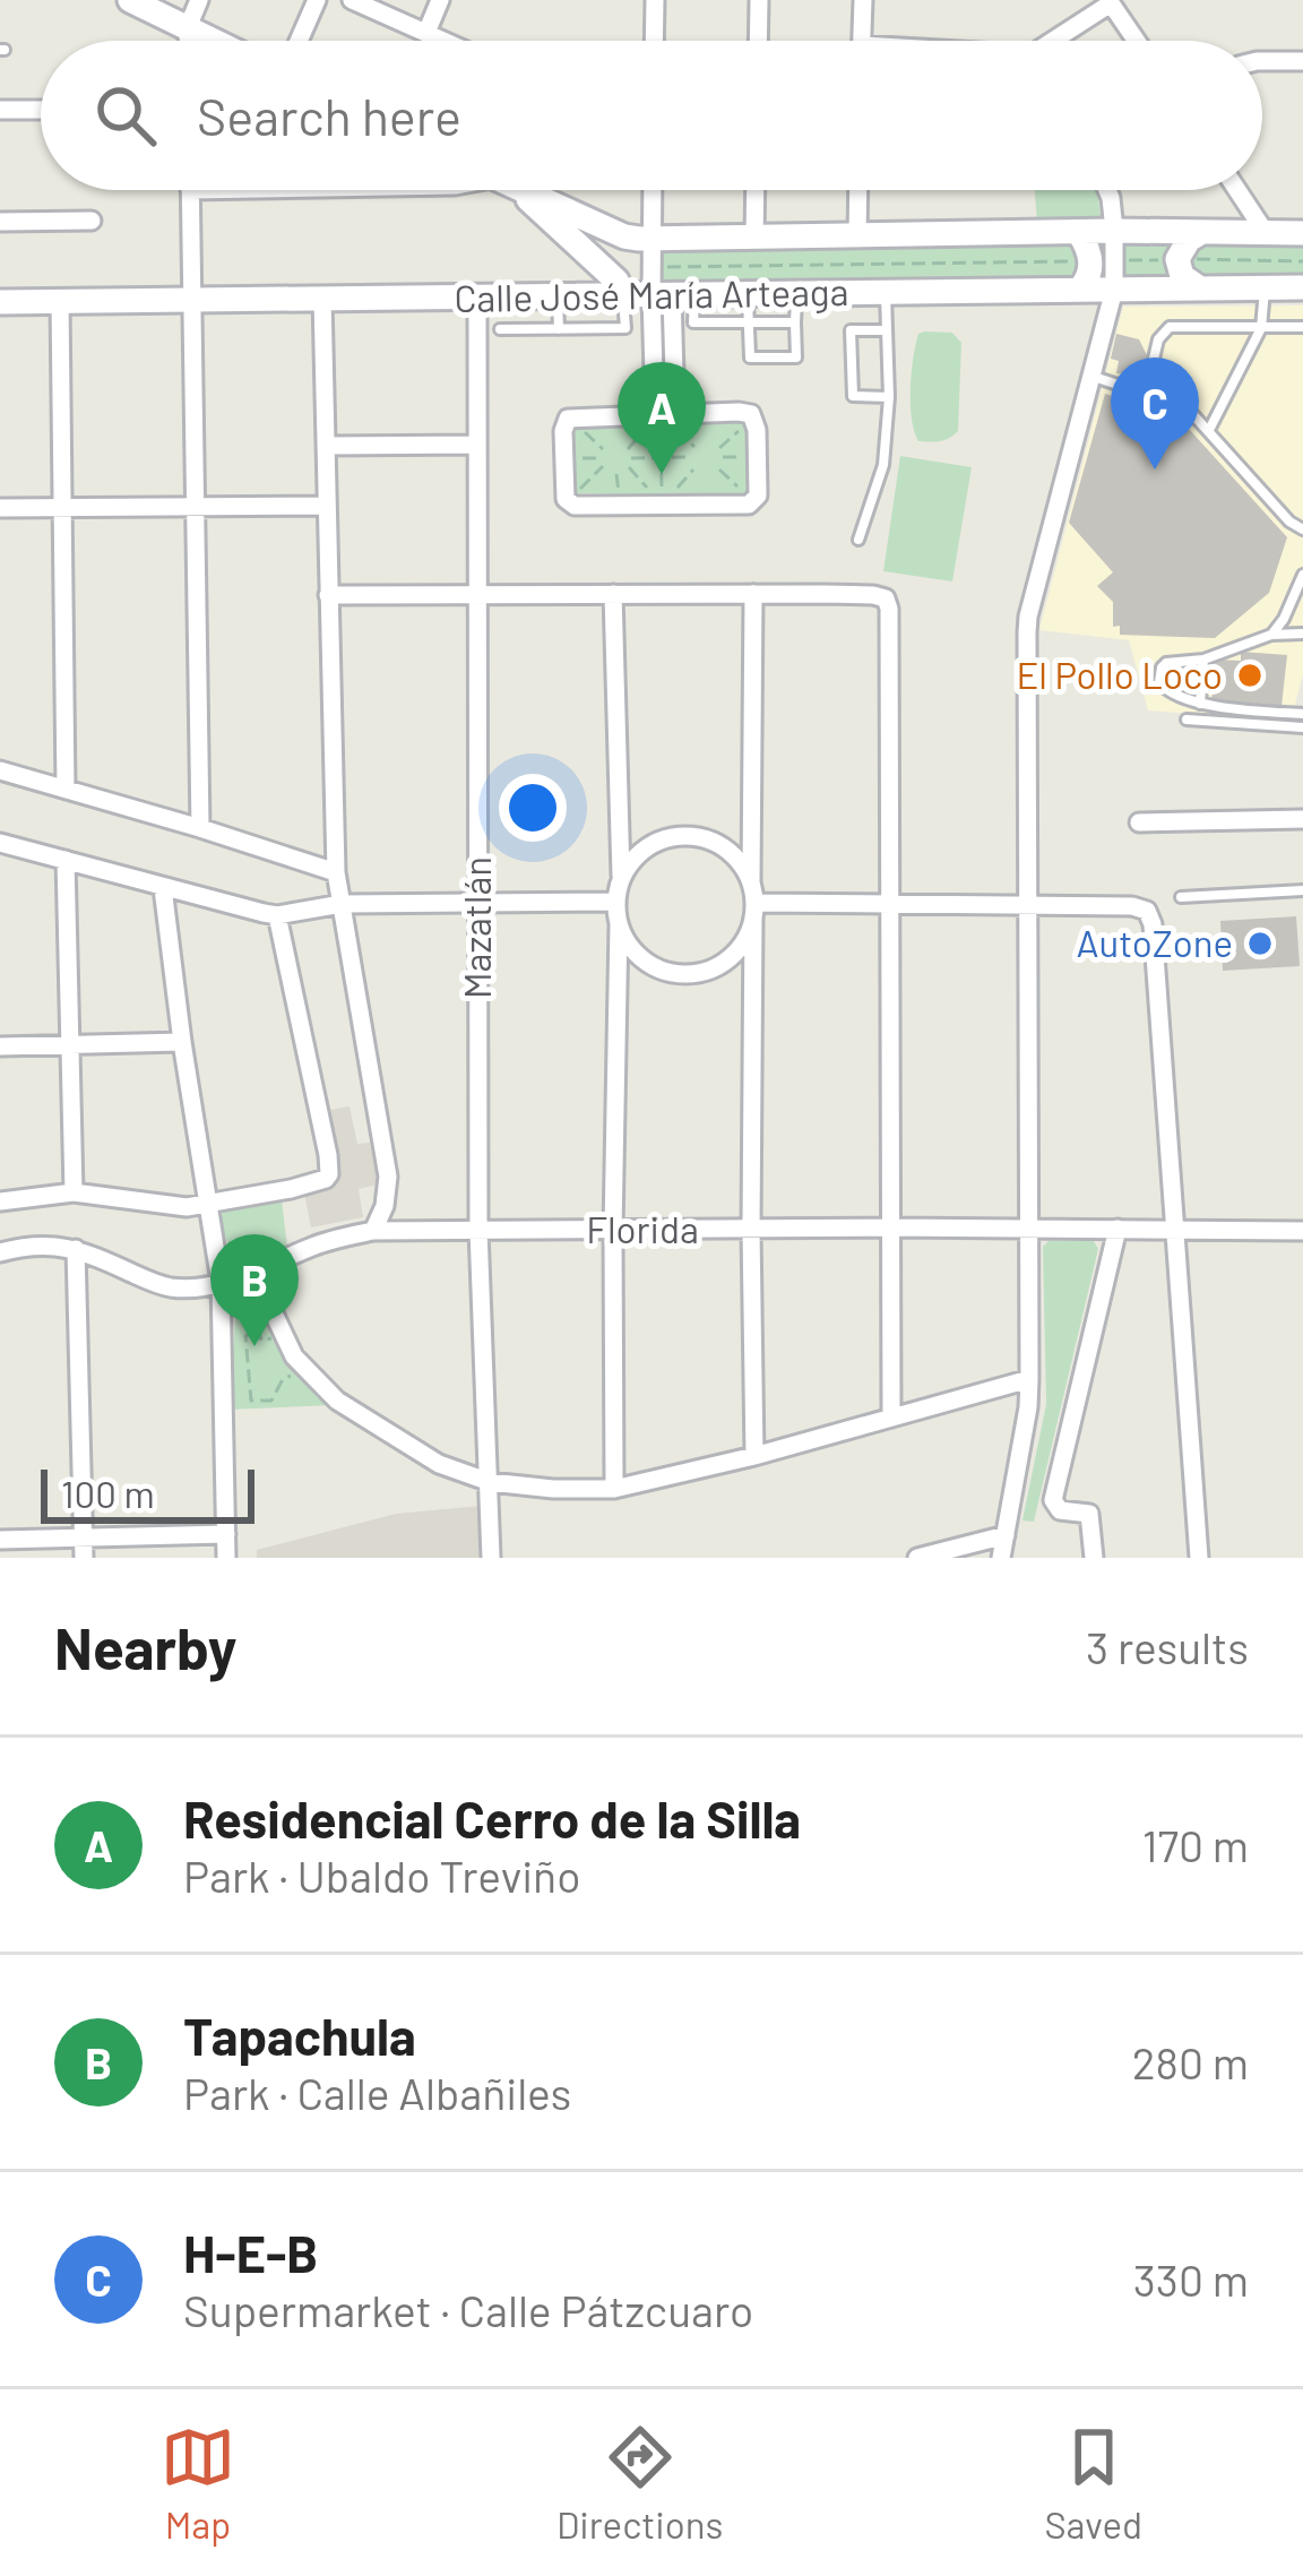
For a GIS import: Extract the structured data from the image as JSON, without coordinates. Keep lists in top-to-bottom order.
{
  "streets": {
    "street": ["Calle José María Arteaga", "Mazatlán", "Florida"]
  },
  "crossings": [
    ["Calle José María Arteaga", "Mazatlán"],
    ["Mazatlán", "Florida"]
  ],
  "places": ["El Pollo Loco", "AutoZone"],
  "scale_bar": "100 m",
  "page": {
    "search": "Search here",
    "pins": ["C", "A", "B"],
    "scale": "100 m",
    "heading": ["Nearby", "3 results"],
    "list": [
      {
        "mark": "A",
        "name": "Residencial Cerro de la Silla",
        "note": "Park · Ubaldo Treviño",
        "value": "170 m"
      },
      {
        "mark": "B",
        "name": "Tapachula",
        "note": "Park · Calle Albañiles",
        "value": "280 m"
      },
      {
        "mark": "C",
        "name": "H-E-B",
        "note": "Supermarket · Calle Pátzcuaro",
        "value": "330 m"
      }
    ],
    "nav": ["Map", "Directions", "Saved"]
  }
}
